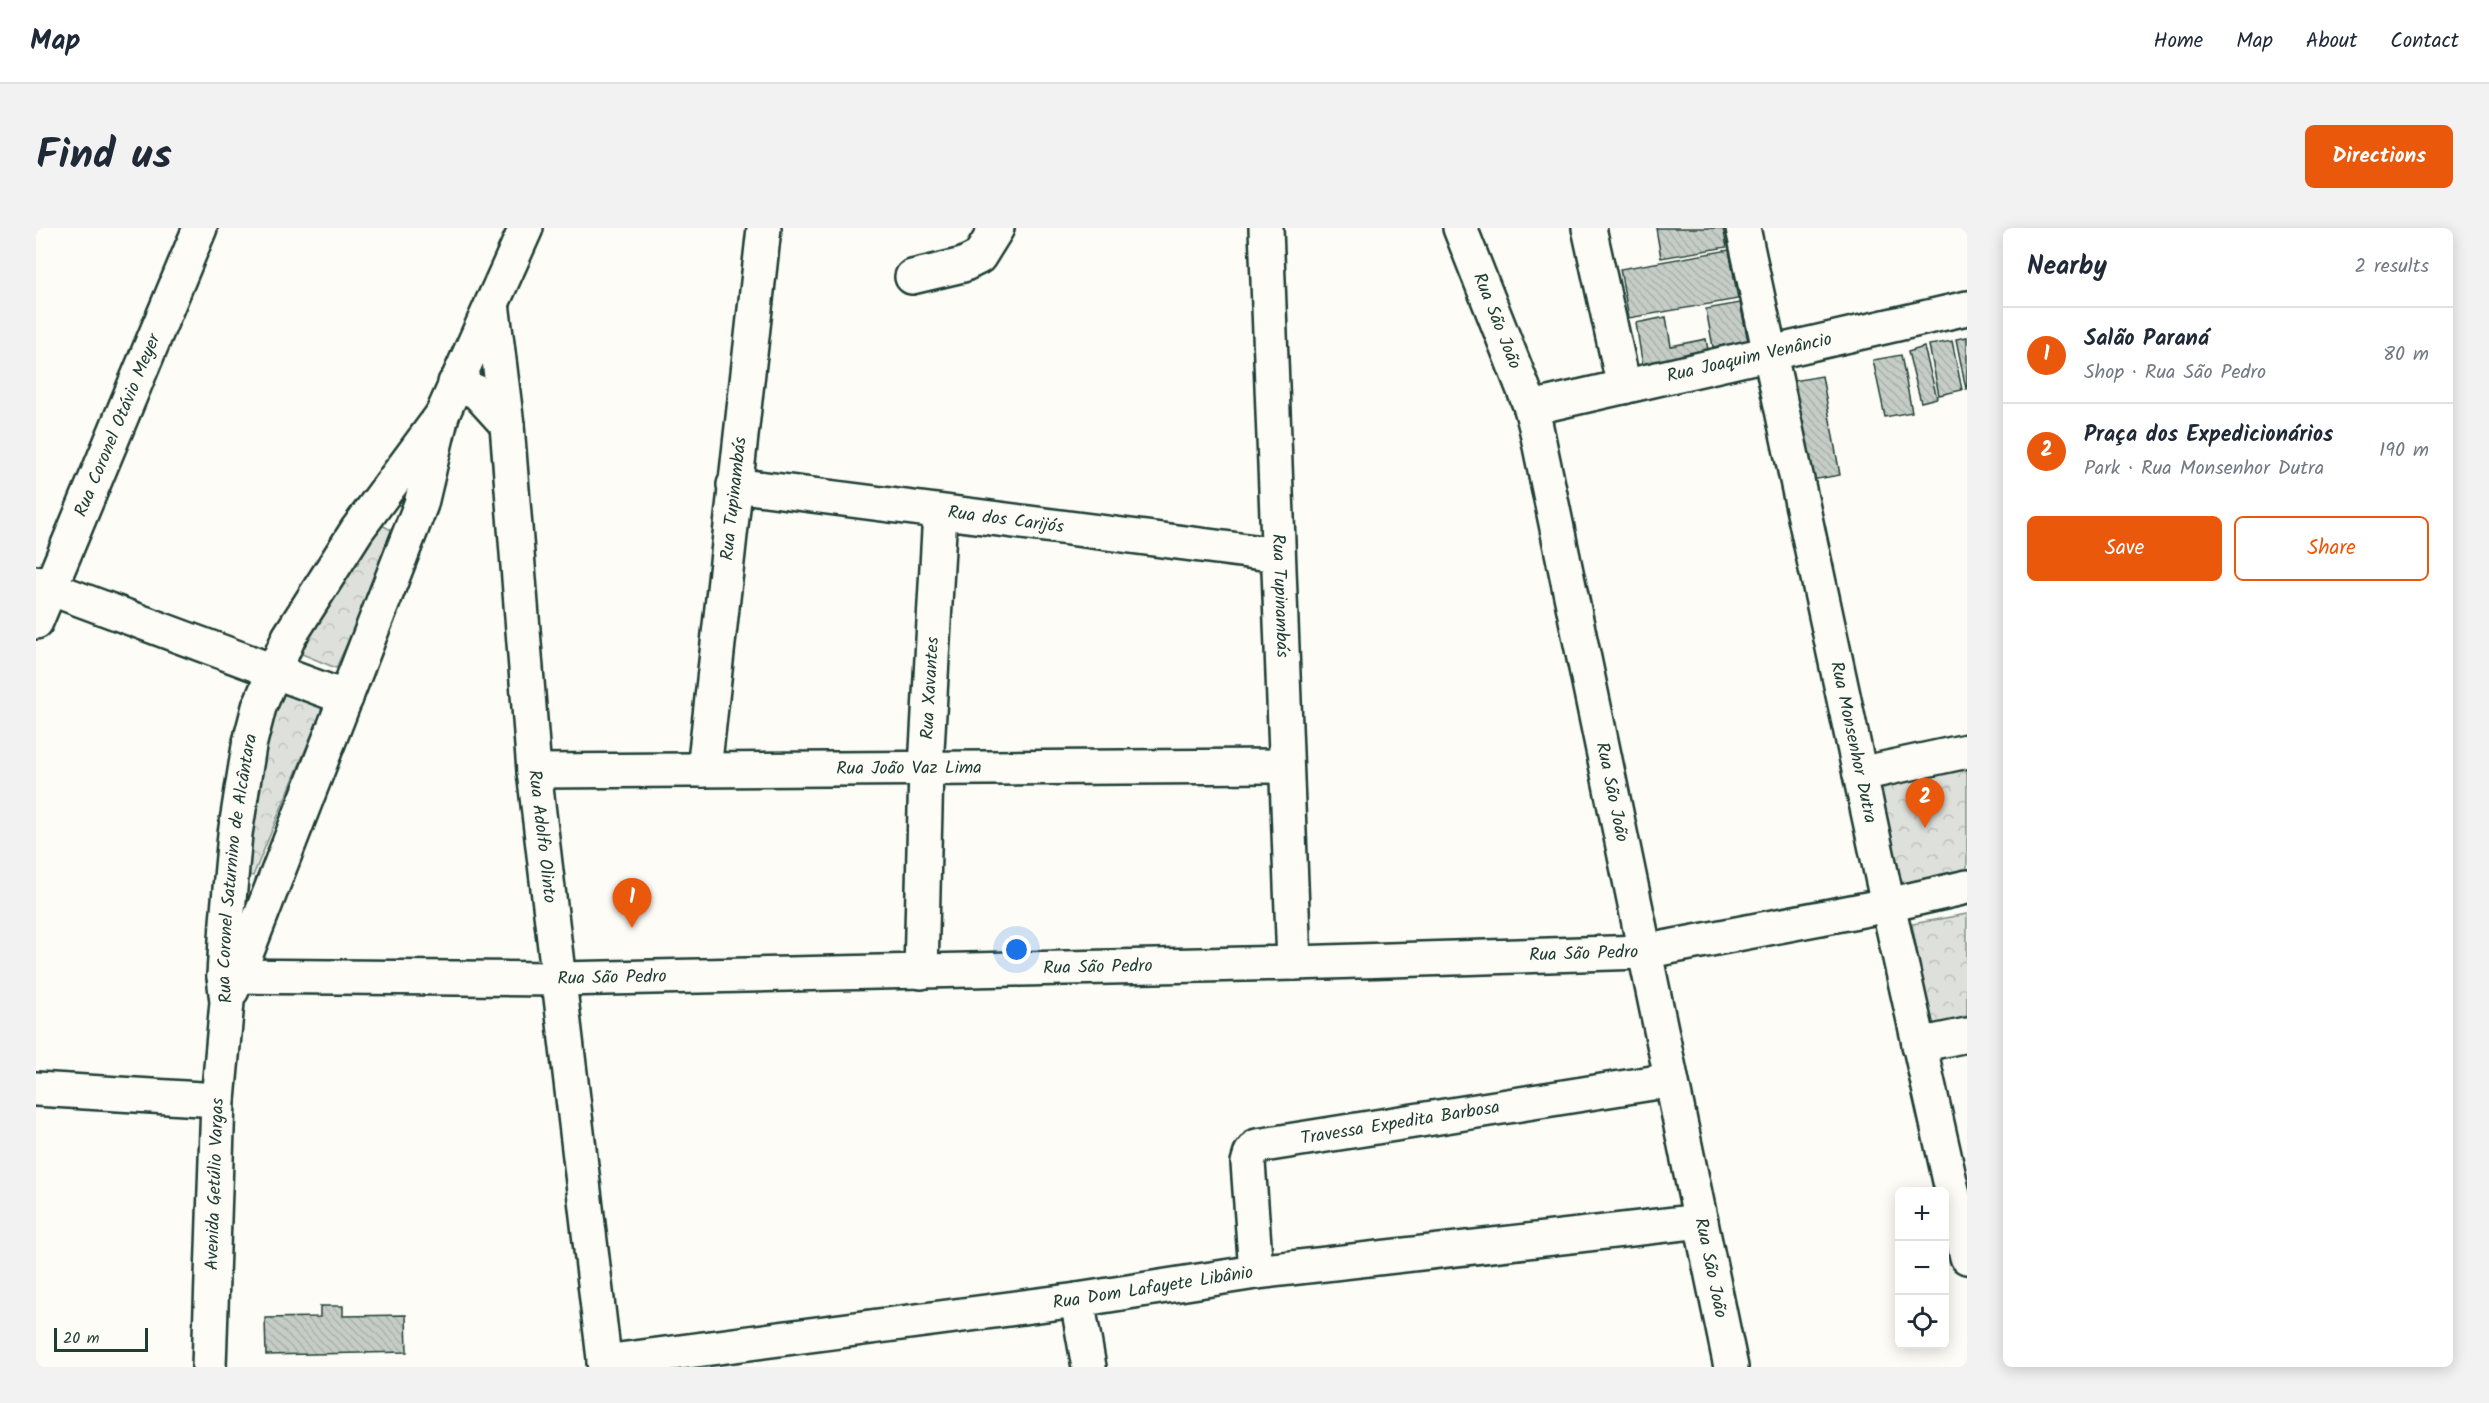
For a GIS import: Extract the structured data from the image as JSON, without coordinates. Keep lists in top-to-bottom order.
{
  "streets": {
    "street": [
      "Rua São João",
      "Rua Joaquim Venâncio",
      "Rua Coronel Otávio Meyer",
      "Rua Tupinambás",
      "Rua dos Carijós",
      "Rua Xavantes",
      "Rua Monsenhor Dutra",
      "Rua João Vaz Lima",
      "Rua Adolfo Olinto",
      "Rua Coronel Saturnino de Alcântara",
      "Rua São Pedro",
      "Travessa Expedita Barbosa",
      "Avenida Getúlio Vargas",
      "Rua Dom Lafayete Libânio"
    ]
  },
  "crossings": [
    ["Rua São João", "Rua Joaquim Venâncio"],
    ["Rua São João", "Rua São Pedro"],
    ["Rua São João", "Travessa Expedita Barbosa"],
    ["Rua São João", "Rua Dom Lafayete Libânio"],
    ["Rua Joaquim Venâncio", "Rua Monsenhor Dutra"],
    ["Rua Tupinambás", "Rua dos Carijós"],
    ["Rua Tupinambás", "Rua João Vaz Lima"],
    ["Rua Tupinambás", "Rua São Pedro"],
    ["Rua dos Carijós", "Rua Xavantes"],
    ["Rua Xavantes", "Rua João Vaz Lima"],
    ["Rua Xavantes", "Rua São Pedro"],
    ["Rua Monsenhor Dutra", "Rua São Pedro"],
    ["Rua João Vaz Lima", "Rua Adolfo Olinto"],
    ["Rua Adolfo Olinto", "Rua Coronel Saturnino de Alcântara"],
    ["Rua Adolfo Olinto", "Rua São Pedro"],
    ["Rua Adolfo Olinto", "Rua Dom Lafayete Libânio"],
    ["Rua Coronel Saturnino de Alcântara", "Rua São Pedro"],
    ["Rua Coronel Saturnino de Alcântara", "Avenida Getúlio Vargas"],
    ["Rua São Pedro", "Avenida Getúlio Vargas"],
    ["Travessa Expedita Barbosa", "Rua Dom Lafayete Libânio"]
  ],
  "scale_bar": "20 m",
  "page": {
    "header": "Map",
    "nav": [
      "Home",
      "Map",
      "About",
      "Contact"
    ],
    "title": "Find us",
    "buttons": [
      "Directions",
      ["Save", "Share"]
    ],
    "heading": ["Nearby", "2 results"],
    "list": [
      {
        "mark": "1",
        "name": "Salão Paraná",
        "note": "Shop · Rua São Pedro",
        "value": "80 m"
      },
      {
        "mark": "2",
        "name": "Praça dos Expedicionários",
        "note": "Park · Rua Monsenhor Dutra",
        "value": "190 m"
      }
    ],
    "pins": ["2", "1"],
    "map_buttons": ["+", "−"],
    "scale": "20 m"
  }
}
